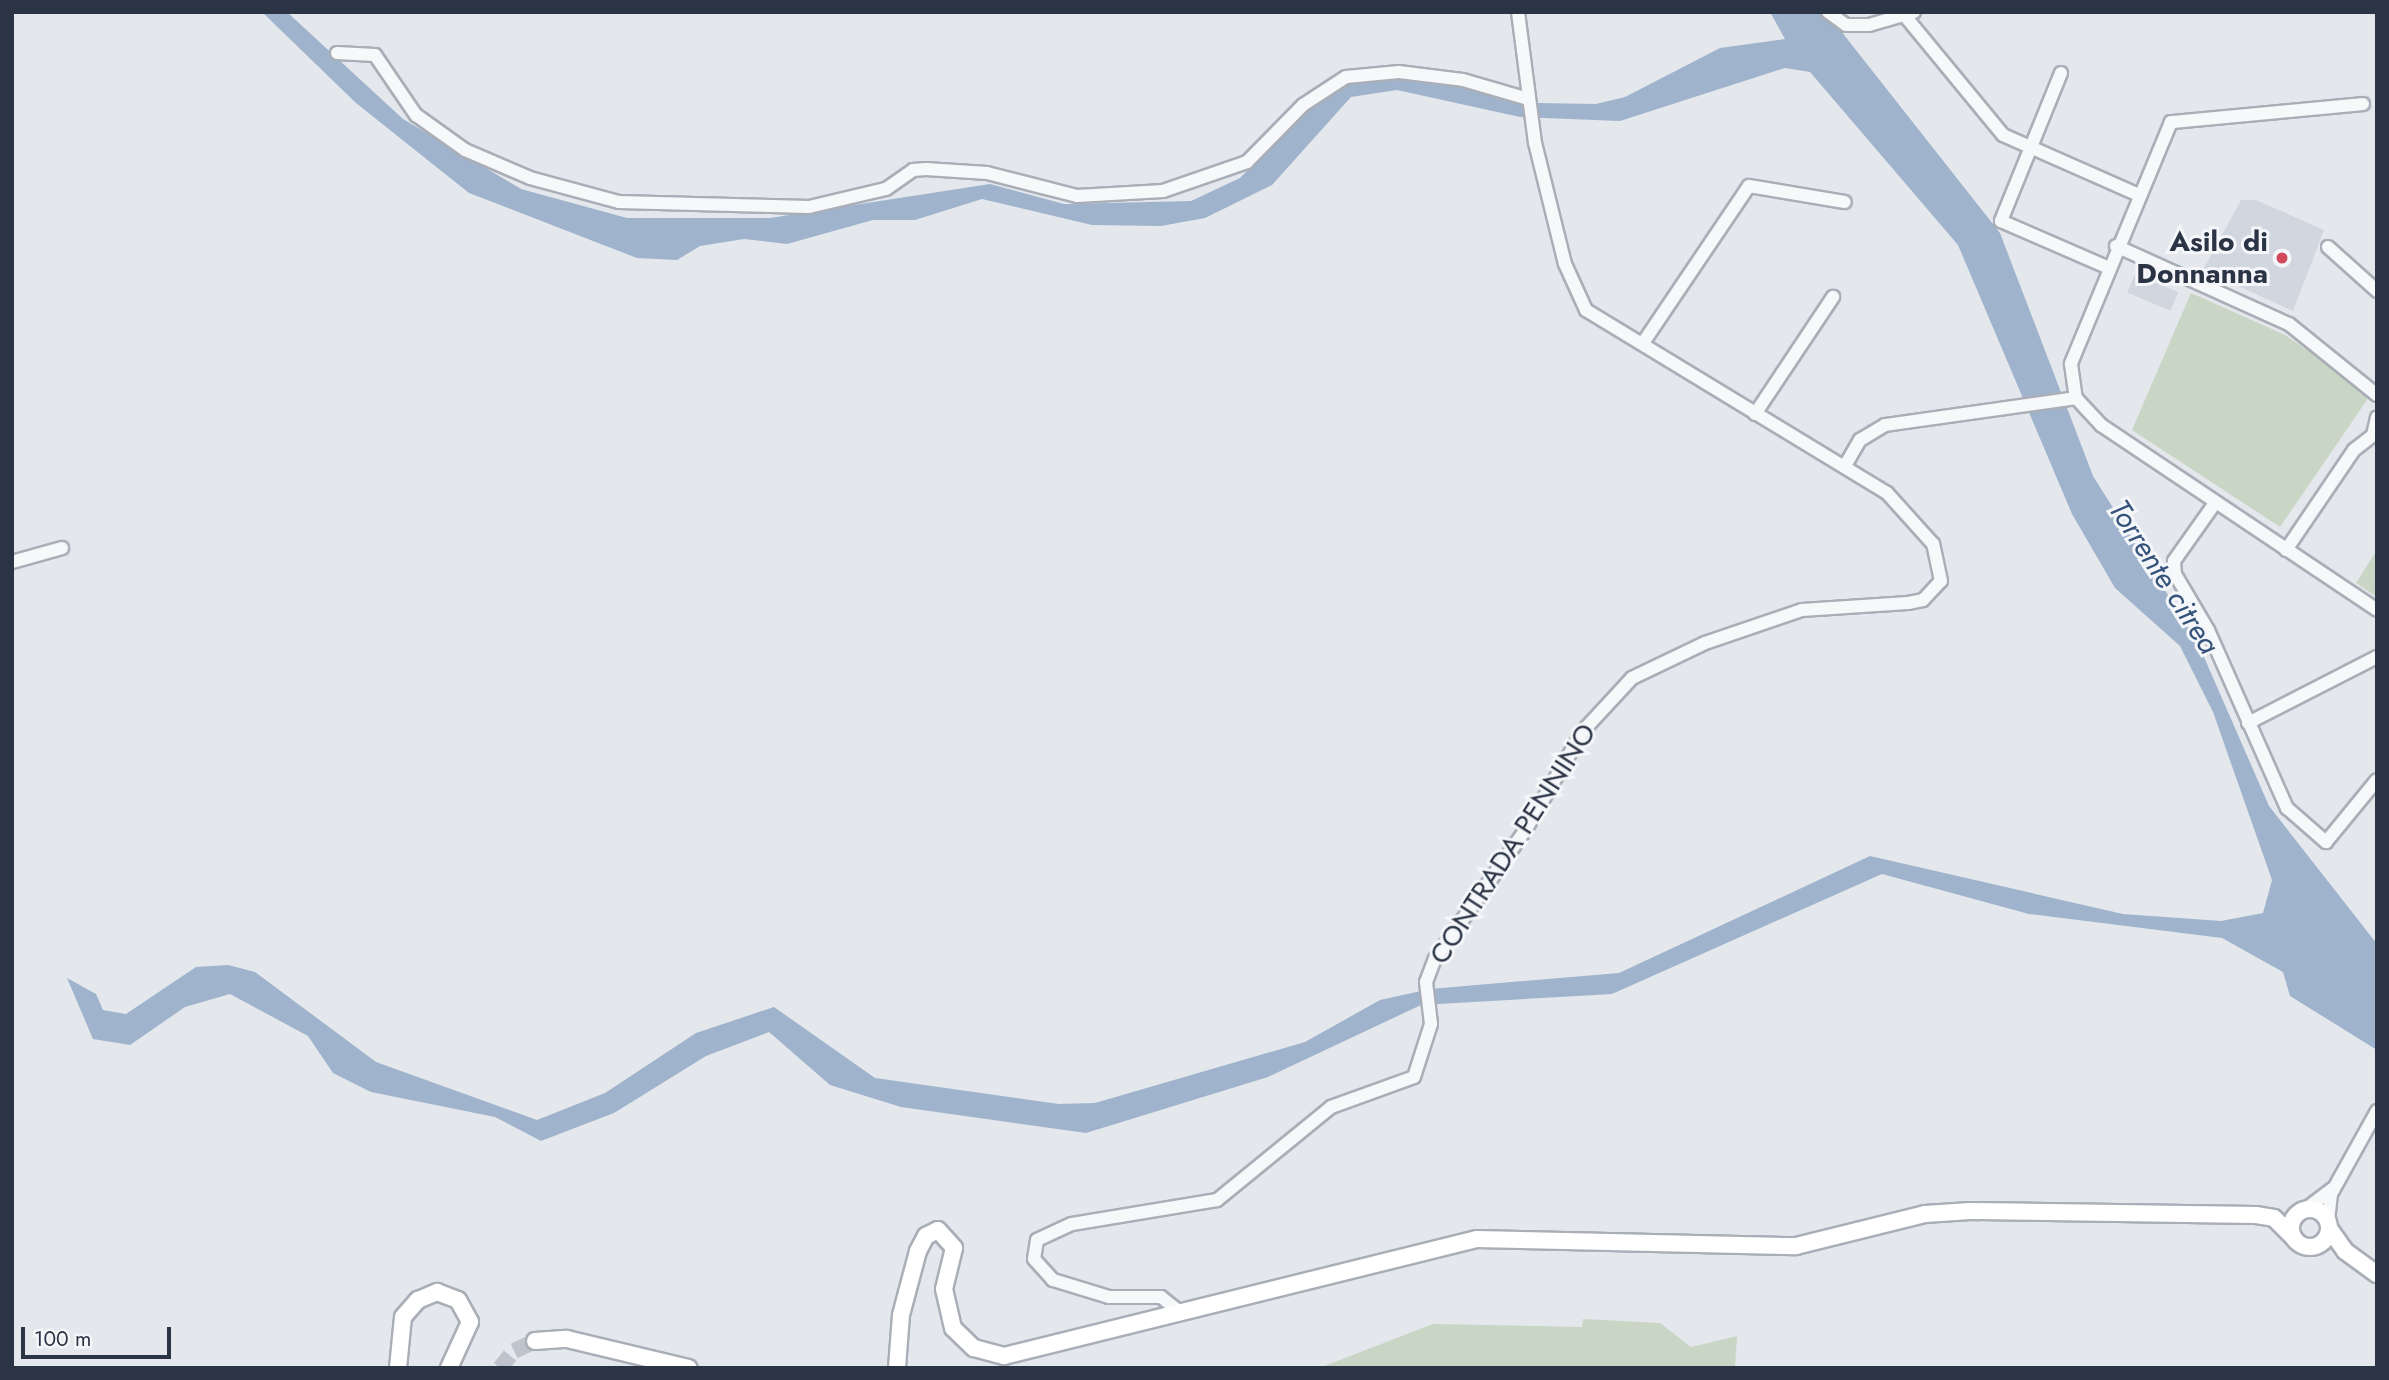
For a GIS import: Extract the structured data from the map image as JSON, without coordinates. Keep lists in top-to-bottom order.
{
  "streets": {
    "street": ["CONTRADA PENNINO"]
  },
  "water": ["Torrente citrea"],
  "places": ["Asilo di Donnanna"],
  "scale_bar": "100 m"
}
